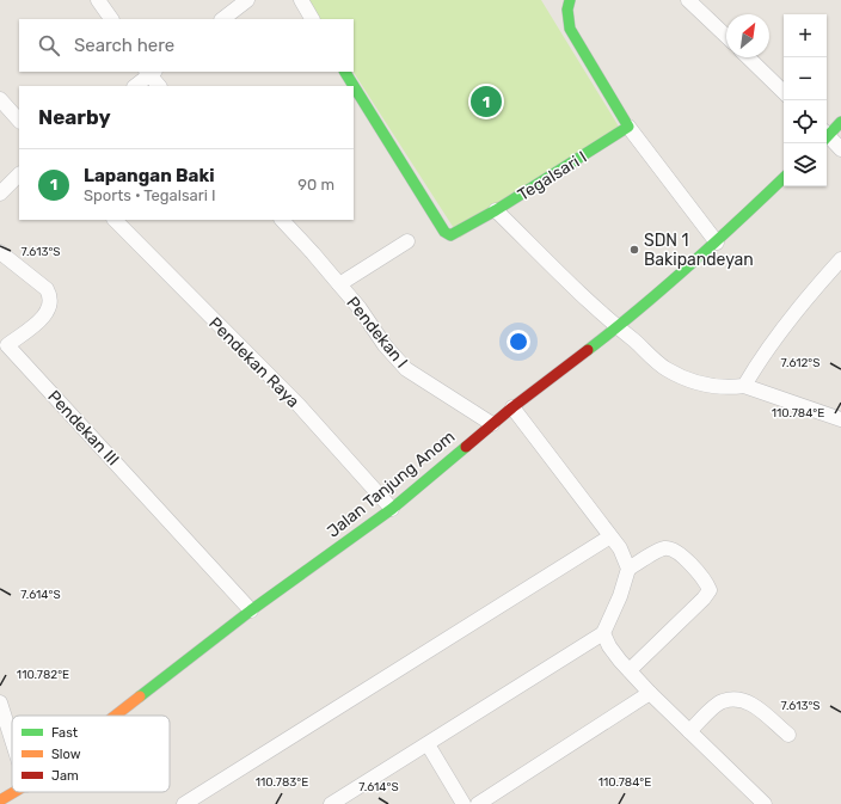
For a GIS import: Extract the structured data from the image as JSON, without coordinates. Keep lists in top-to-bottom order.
{
  "streets": {
    "main road": ["Tegalsari I", "Jalan Tanjung Anom"],
    "street": ["Pendekan I", "Pendekan Raya", "Pendekan III"]
  },
  "crossings": [
    ["Tegalsari I", "Jalan Tanjung Anom"],
    ["Pendekan I", "Jalan Tanjung Anom"],
    ["Pendekan Raya", "Jalan Tanjung Anom"],
    ["Pendekan III", "Jalan Tanjung Anom"]
  ],
  "places": ["SDN 1 Bakipandeyan"],
  "legend": ["Fast", "Slow", "Jam"],
  "north": "top right",
  "page": {
    "map_buttons": ["+", "−"],
    "search": "Search here",
    "pins": "1",
    "heading": "Nearby",
    "list": [
      {
        "mark": "1",
        "name": "Lapangan Baki",
        "note": "Sports · Tegalsari I",
        "value": "90 m"
      }
    ]
  },
  "coordinates": [
    "7.613°S",
    "7.612°S",
    "110.784°E",
    "7.614°S",
    "110.782°E",
    "110.783°E"
  ]
}
